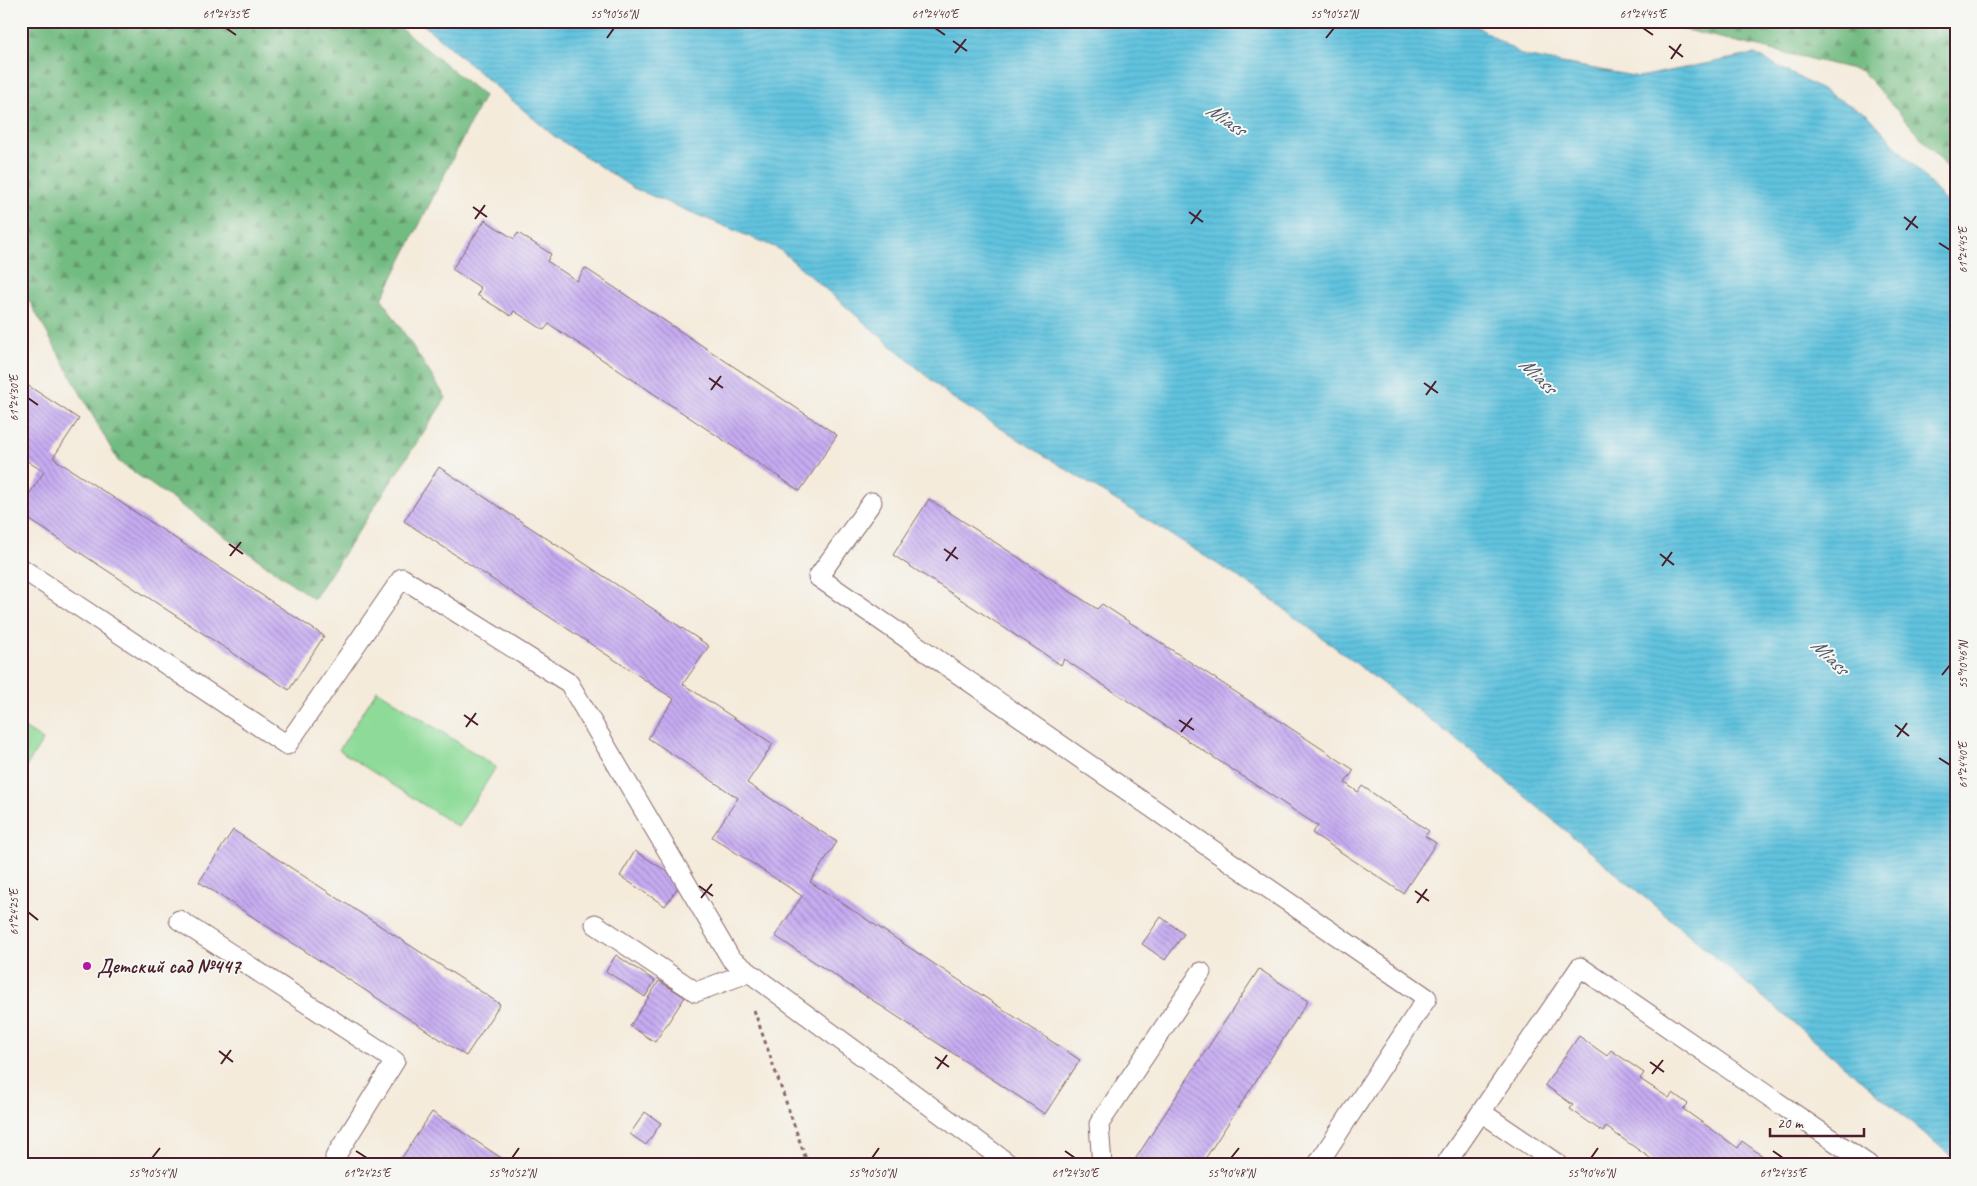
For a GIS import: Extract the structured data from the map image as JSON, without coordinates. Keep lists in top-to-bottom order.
{
  "water": ["Miass"],
  "places": ["Детский сад №447"],
  "scale_bar": "20 m",
  "coordinates": [
    "61°24'35\"E",
    "55°10'56\"N",
    "61°24'40\"E",
    "55°10'52\"N",
    "61°24'45\"E",
    "61°24'30\"E",
    "55°10'46\"N",
    "61°24'25\"E",
    "55°10'54\"N",
    "55°10'50\"N",
    "55°10'48\"N"
  ]
}
